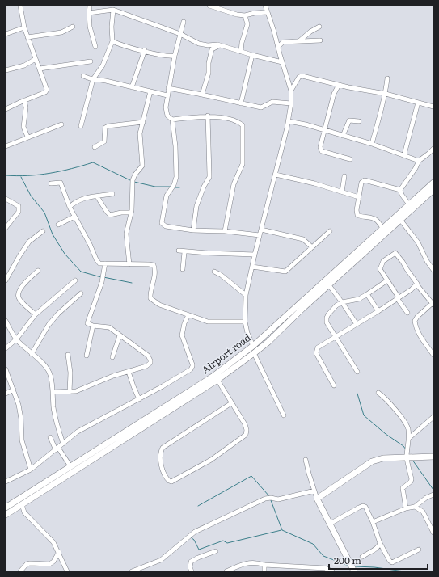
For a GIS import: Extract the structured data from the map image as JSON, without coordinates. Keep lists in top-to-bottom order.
{
  "streets": {
    "main road": ["Airport road"]
  },
  "scale_bar": "200 m"
}
